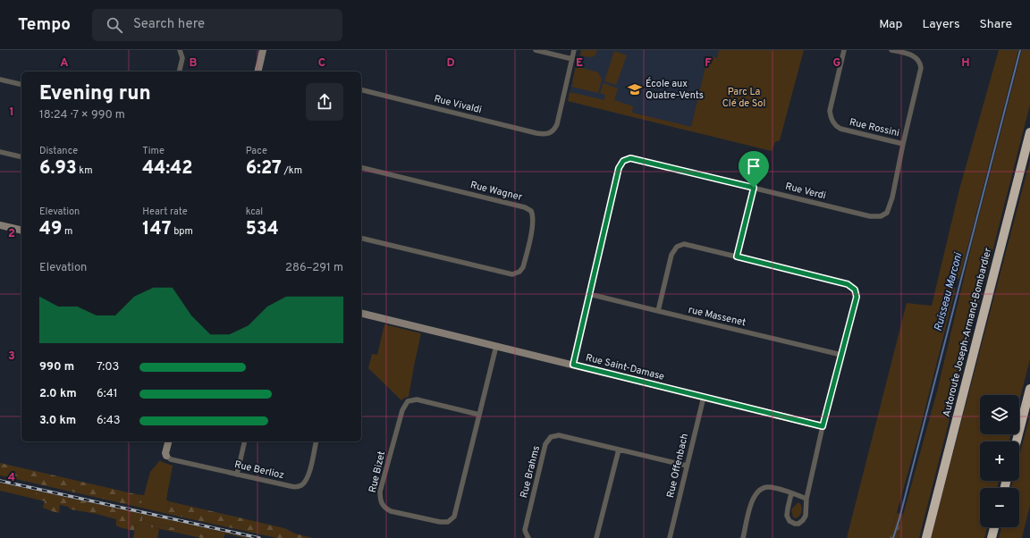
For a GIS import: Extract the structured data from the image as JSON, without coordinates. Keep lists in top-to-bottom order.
{
  "streets": {
    "highway": ["Autoroute Joseph-Armand-Bombardier"],
    "street": [
      "Rue Vivaldi",
      "Rue Rossini",
      "Rue Wagner",
      "Rue Verdi",
      "rue Massenet",
      "Rue Saint-Damase",
      "Rue Offenbach",
      "Rue Berlioz",
      "Rue Bizet",
      "Rue Brahms"
    ]
  },
  "crossings": [
    ["Rue Rossini", "Rue Verdi"],
    ["Rue Verdi", "rue Massenet"],
    ["Rue Verdi", "Rue Saint-Damase"],
    ["Rue Saint-Damase", "Rue Offenbach"],
    ["Rue Saint-Damase", "Rue Bizet"],
    ["Rue Offenbach", "Rue Brahms"]
  ],
  "water": ["Ruisseau Marconi"],
  "parks": ["Parc La Clé de Sol"],
  "places": {
    "school or university": ["École aux Quatre-Vents"]
  },
  "page": {
    "header": "Tempo",
    "search": "Search here",
    "nav": ["Map", "Layers", "Share"],
    "heading": ["Evening run", "18:24 · 7 × 990 m"],
    "stats": [
      ["Distance", "6.93 km"],
      ["Time", "44:42"],
      ["Pace", "6:27 /km"],
      ["Elevation", "49 m"],
      ["Heart rate", "147 bpm"],
      ["kcal", "534"]
    ],
    "chart": ["Elevation", "286–291 m"],
    "list": [
      {
        "name": "990 m",
        "note": "7:03"
      },
      {
        "name": "2.0 km",
        "note": "6:41"
      },
      {
        "name": "3.0 km",
        "note": "6:43"
      }
    ],
    "map_buttons": ["+", "−"]
  },
  "grid": {
    "columns": [
      "A",
      "B",
      "C",
      "D",
      "E",
      "F",
      "G",
      "H"
    ],
    "rows": [
      "1",
      "2",
      "3",
      "4"
    ]
  }
}
